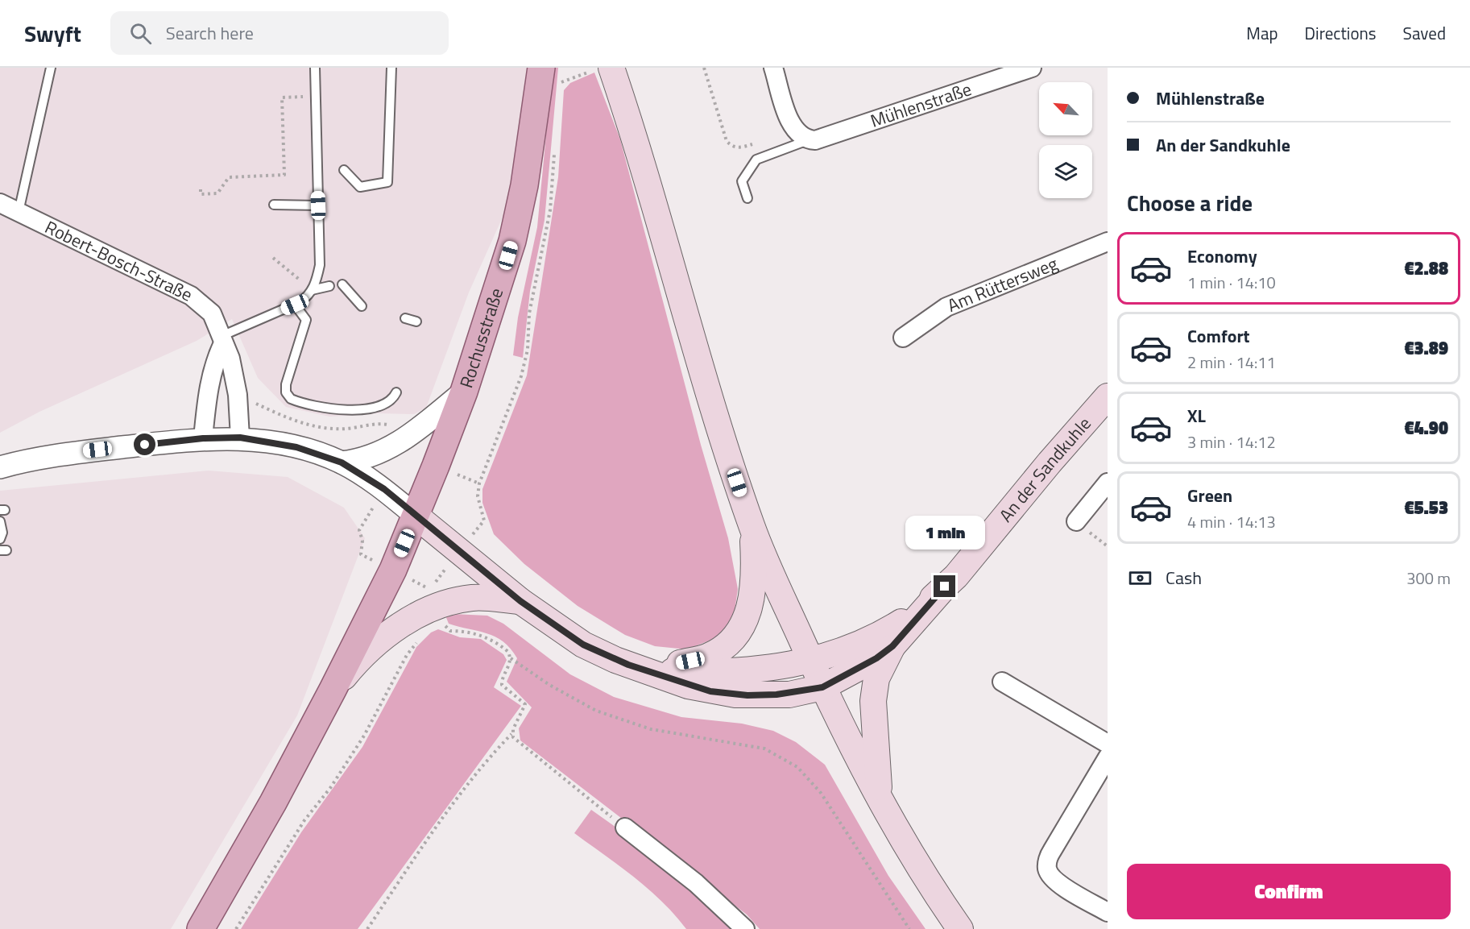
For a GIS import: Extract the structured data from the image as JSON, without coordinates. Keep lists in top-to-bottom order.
{
  "streets": {
    "main road": ["Rochusstraße", "An der Sandkuhle"],
    "street": ["Mühlenstraße", "Robert-Bosch-Straße", "Am Rüttersweg"]
  },
  "north": "top left",
  "page": {
    "header": "Swyft",
    "search": "Search here",
    "nav": ["Map", "Directions", "Saved"],
    "banner": ["Mühlenstraße", "An der Sandkuhle"],
    "heading": "Choose a ride",
    "list": [
      {
        "name": "Economy",
        "note": "1 min · 14:10",
        "value": "€2.88"
      },
      {
        "name": "Comfort",
        "note": "2 min · 14:11",
        "value": "€3.89"
      },
      {
        "name": "XL",
        "note": "3 min · 14:12",
        "value": "€4.90"
      },
      {
        "name": "Green",
        "note": "4 min · 14:13",
        "value": "€5.53"
      }
    ],
    "bubble": "1 min",
    "pay": ["Cash", "300 m"],
    "buttons": "Confirm"
  }
}
